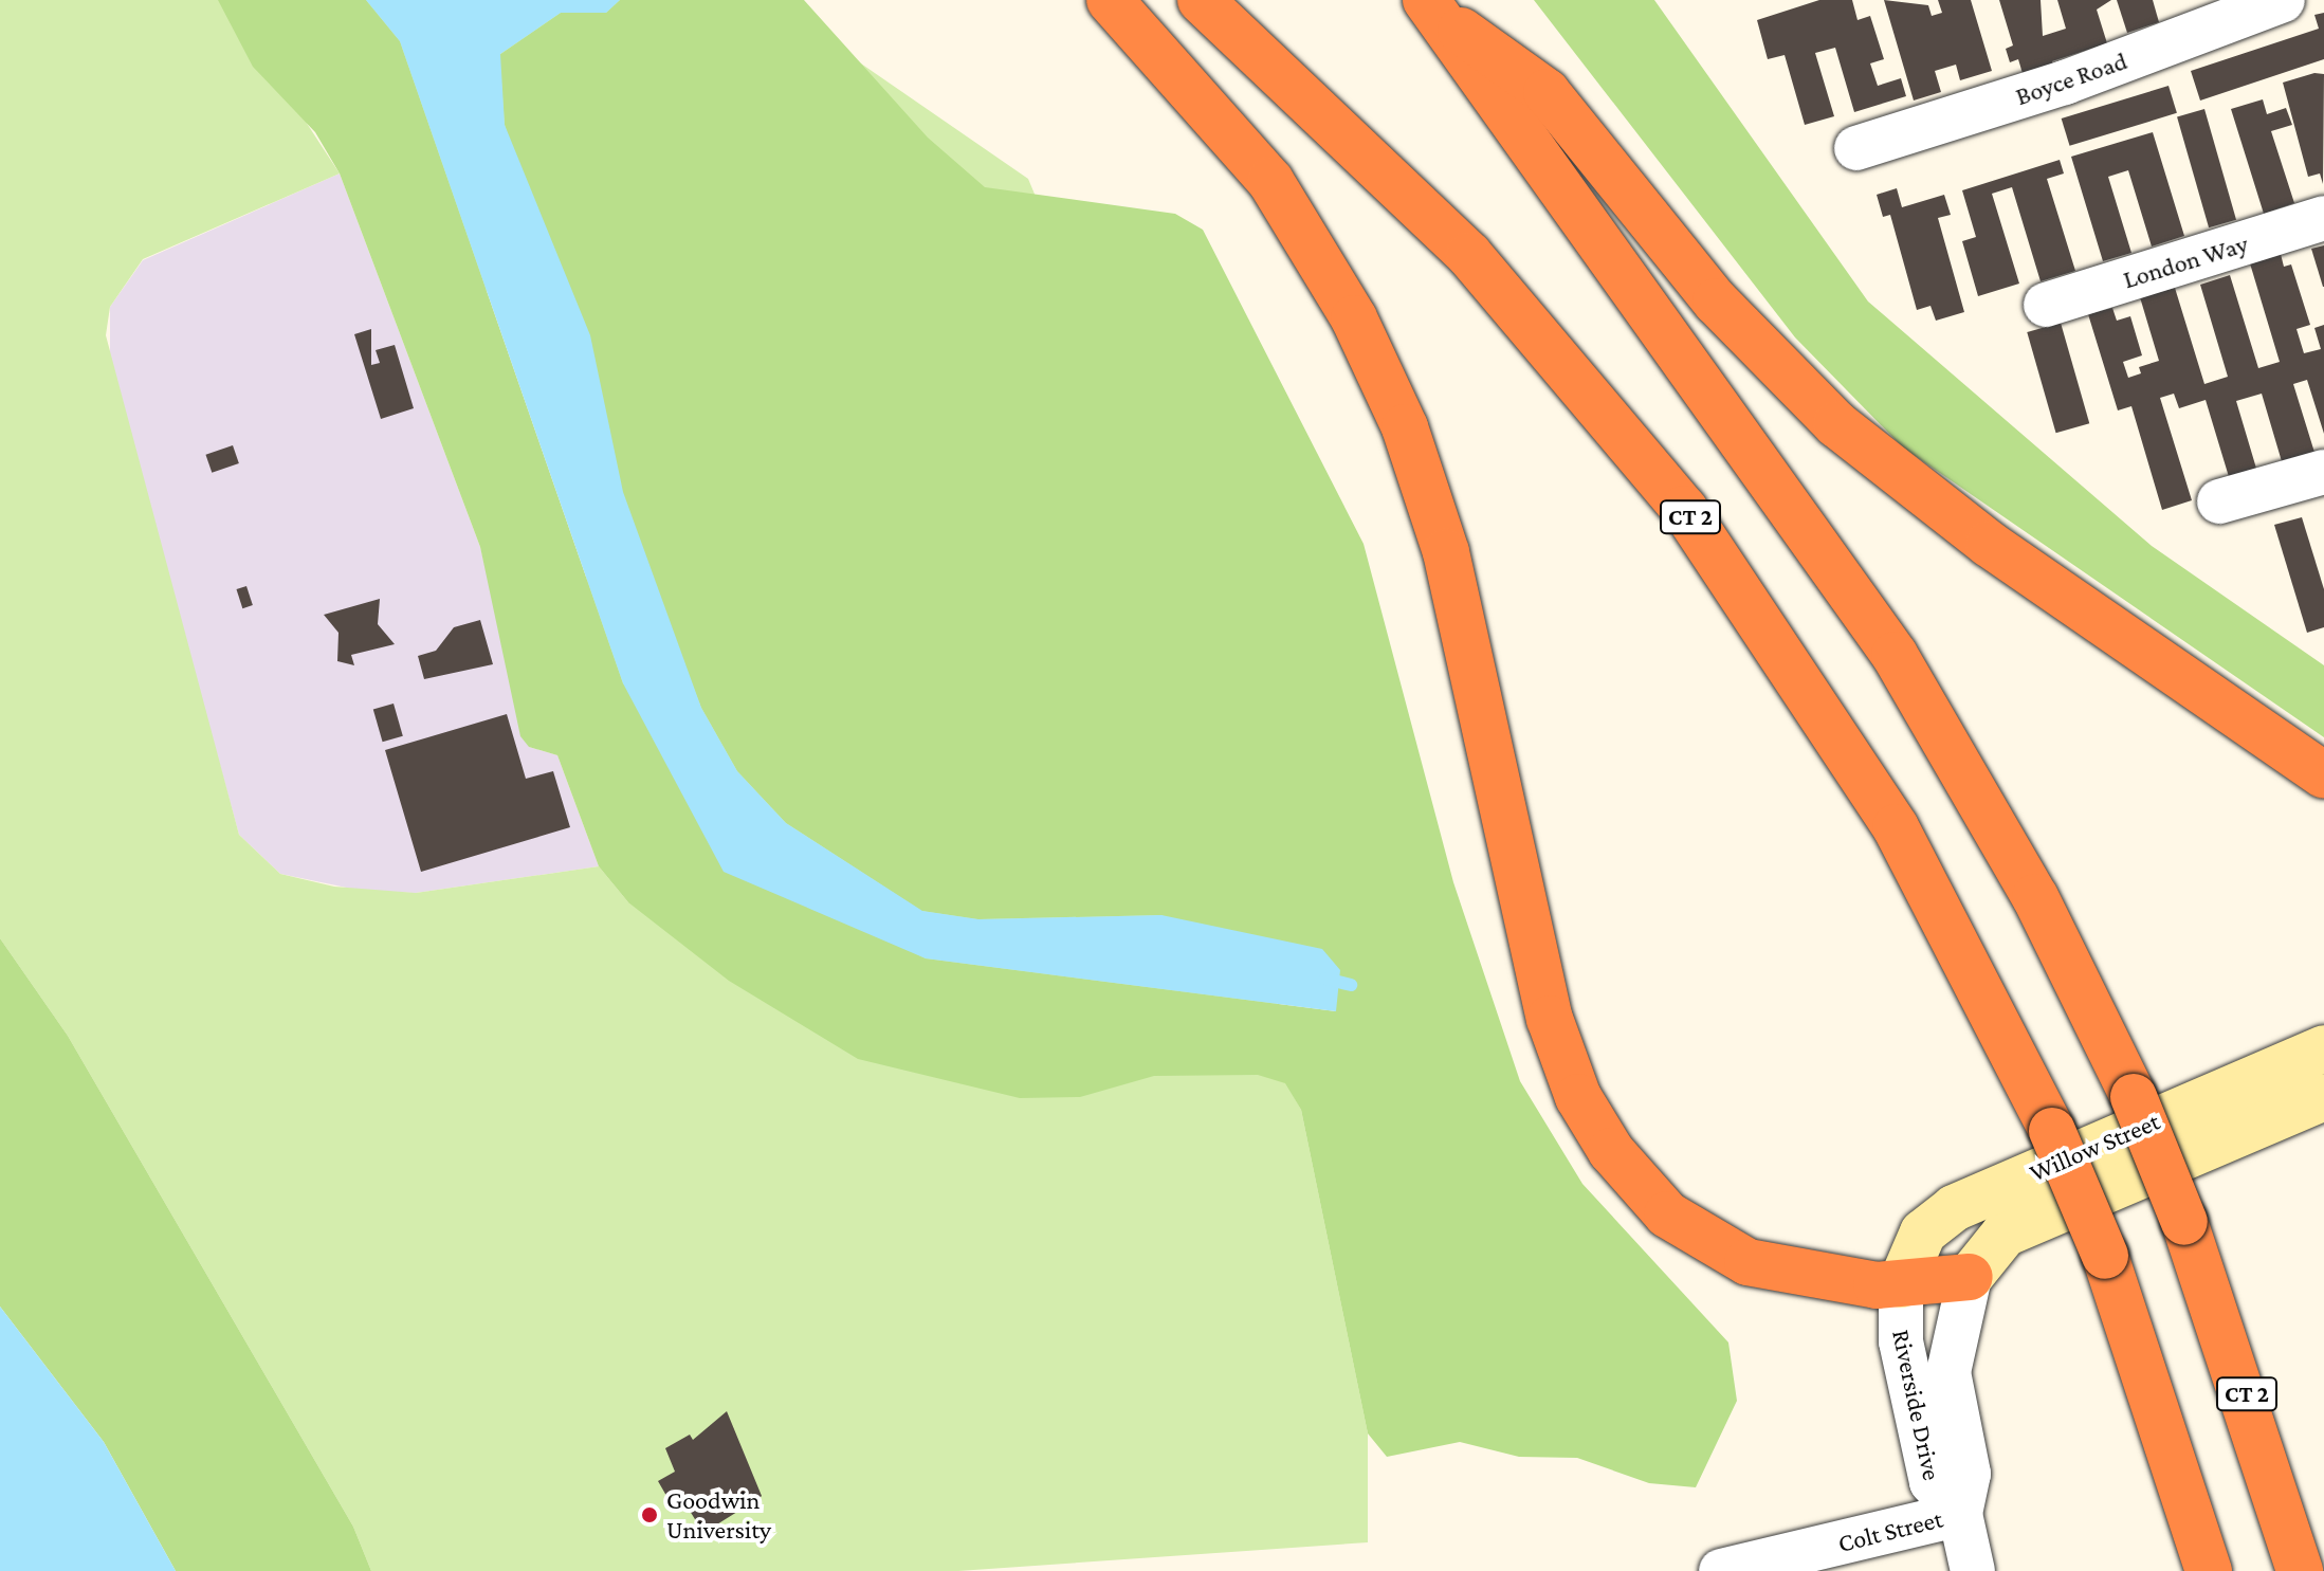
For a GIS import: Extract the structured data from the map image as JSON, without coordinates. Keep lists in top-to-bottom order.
{
  "streets": {
    "highway": ["CT 2"],
    "main road": ["Willow Street"],
    "street": [
      "Boyce Road",
      "London Way",
      "Riverside Drive",
      "Colt Street"
    ]
  },
  "crossings": [
    ["Willow Street", "Riverside Drive"],
    ["Riverside Drive", "Colt Street"]
  ],
  "places": ["Goodwin University"]
}
